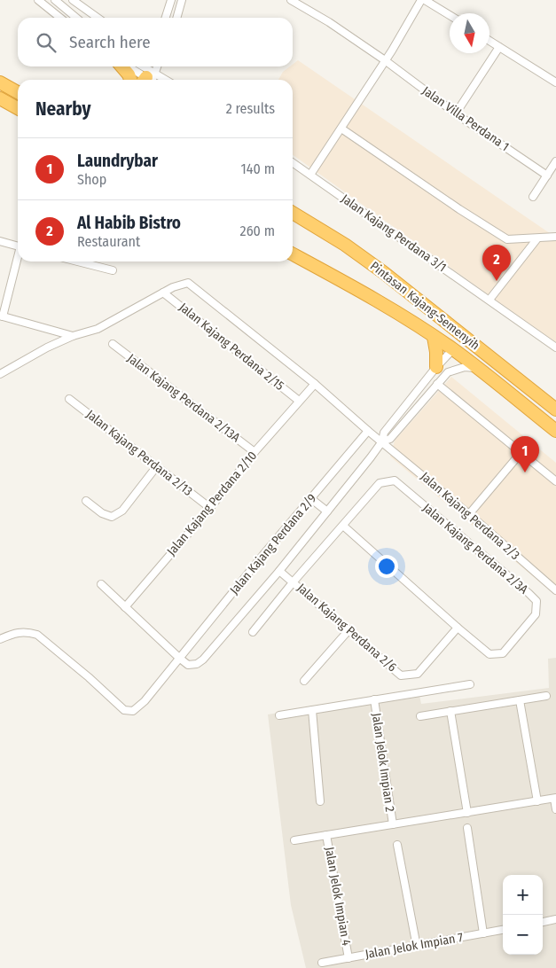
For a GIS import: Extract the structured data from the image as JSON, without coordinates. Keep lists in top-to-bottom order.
{
  "streets": {
    "highway": ["Pintasan Kajang-Semenyih"],
    "street": [
      "Jalan Villa Perdana 1",
      "Jalan Kajang Perdana 3/1",
      "Jalan Kajang Perdana 2/15",
      "Jalan Kajang Perdana 2/13A",
      "Jalan Kajang Perdana 2/13",
      "Jalan Kajang Perdana 2/10",
      "Jalan Kajang Perdana 2/3",
      "Jalan Kajang Perdana 2/9",
      "Jalan Kajang Perdana 2/3A",
      "Jalan Kajang Perdana 2/6",
      "Jalan Jelok Impian 2",
      "Jalan Jelok Impian 4",
      "Jalan Jelok Impian 7"
    ]
  },
  "crossings": [
    ["Jalan Kajang Perdana 2/15", "Jalan Kajang Perdana 2/10"],
    ["Jalan Kajang Perdana 2/15", "Jalan Kajang Perdana 2/3"],
    ["Jalan Kajang Perdana 2/13A", "Jalan Kajang Perdana 2/10"],
    ["Jalan Kajang Perdana 2/13", "Jalan Kajang Perdana 2/10"],
    ["Jalan Kajang Perdana 2/10", "Jalan Kajang Perdana 2/3"],
    ["Jalan Kajang Perdana 2/3", "Jalan Kajang Perdana 2/9"],
    ["Jalan Kajang Perdana 2/3A", "Jalan Kajang Perdana 2/6"],
    ["Jalan Jelok Impian 4", "Jalan Jelok Impian 7"]
  ],
  "north": "bottom",
  "page": {
    "search": "Search here",
    "heading": ["Nearby", "2 results"],
    "list": [
      {
        "mark": "1",
        "name": "Laundrybar",
        "note": "Shop",
        "value": "140 m"
      },
      {
        "mark": "2",
        "name": "Al Habib Bistro",
        "note": "Restaurant",
        "value": "260 m"
      }
    ],
    "pins": ["2", "1"],
    "map_buttons": ["+", "−"]
  }
}
